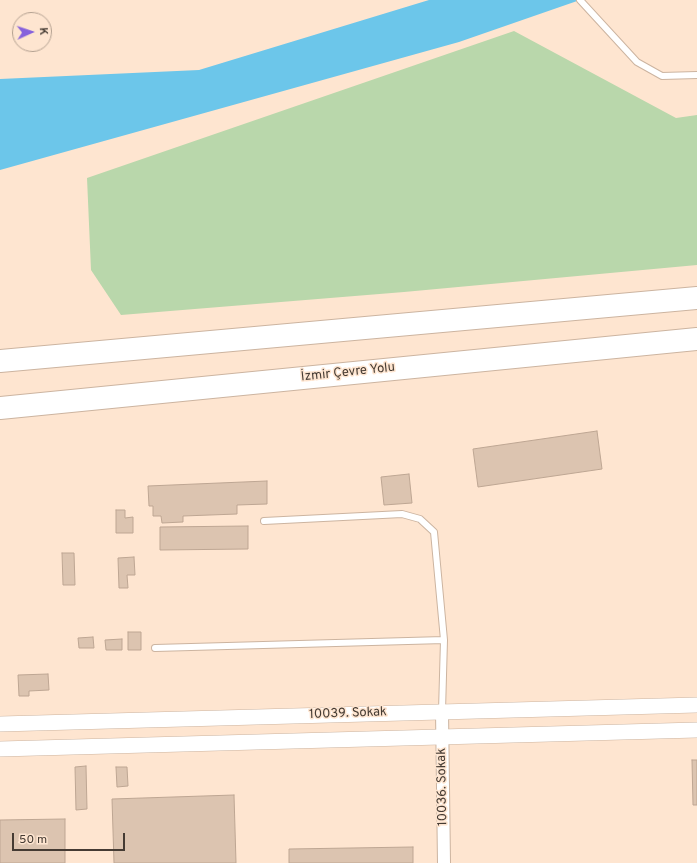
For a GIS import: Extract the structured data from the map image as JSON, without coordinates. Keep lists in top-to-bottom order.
{
  "streets": {
    "highway": ["İzmir Çevre Yolu"],
    "street": ["10039. Sokak", "10036. Sokak"]
  },
  "crossings": [
    ["10039. Sokak", "10036. Sokak"]
  ],
  "scale_bar": "50 m",
  "north": "right"
}
